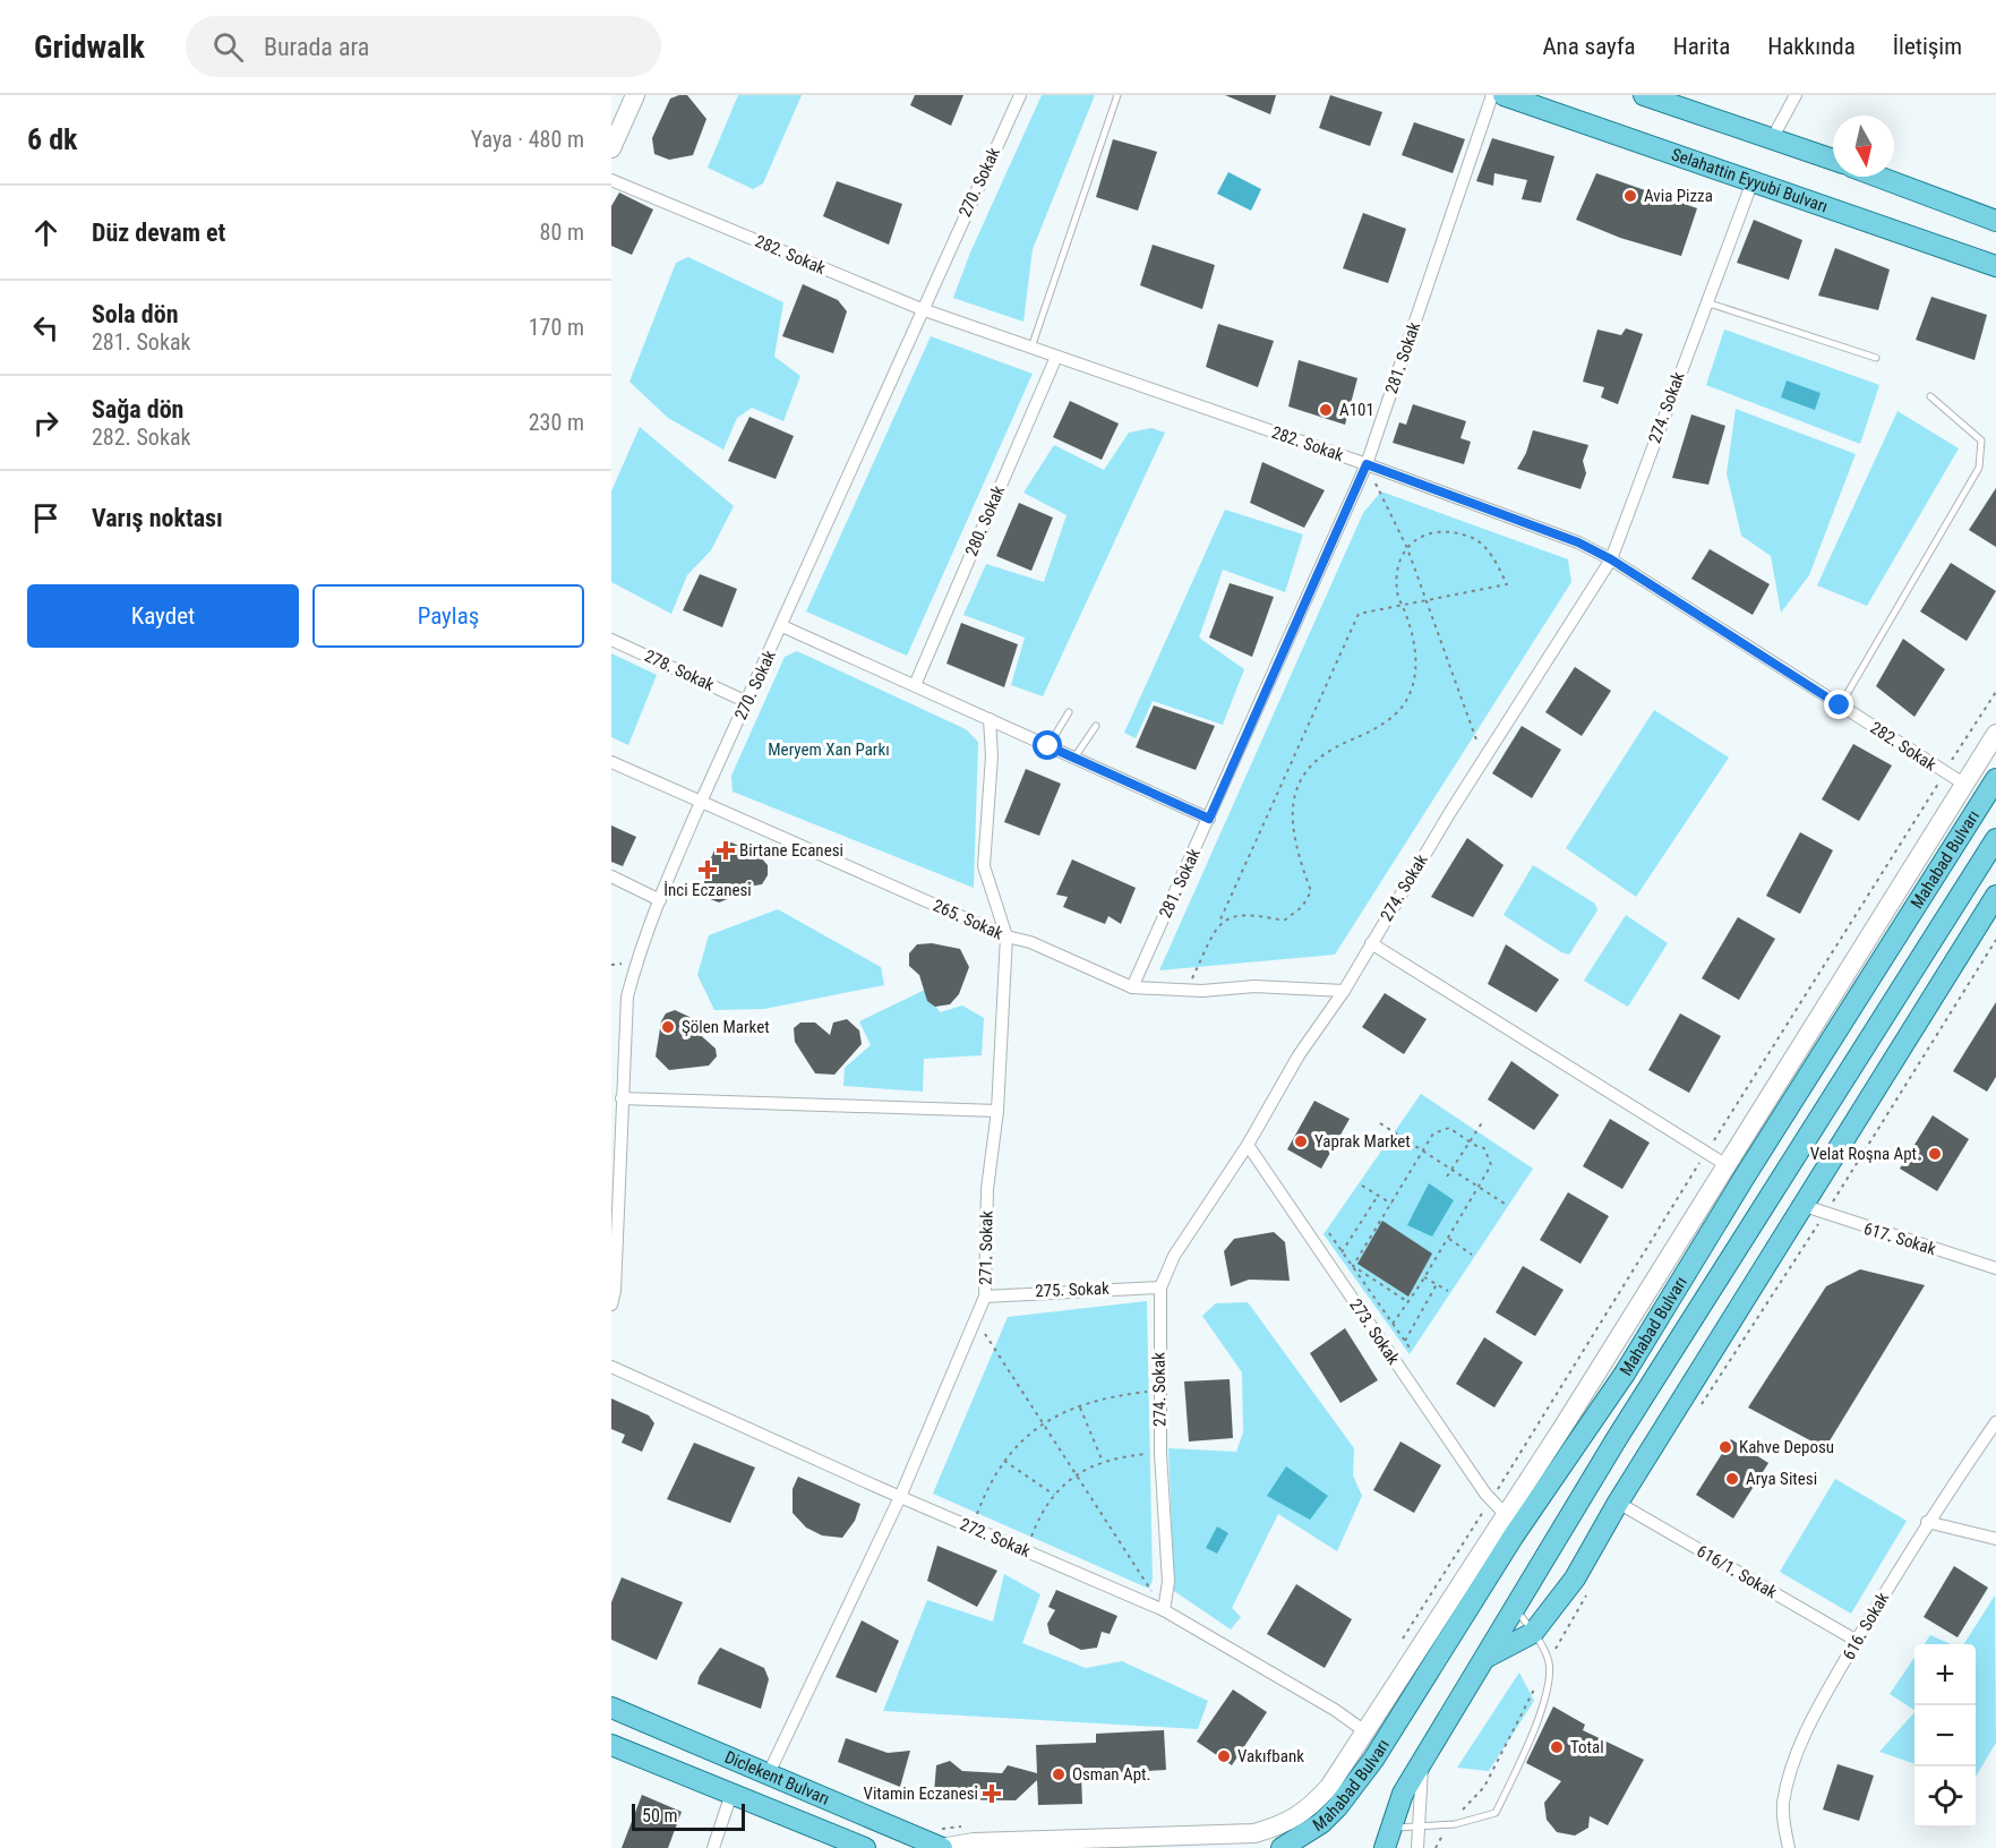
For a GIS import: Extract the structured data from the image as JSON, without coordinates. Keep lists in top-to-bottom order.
{
  "streets": {
    "main road": ["Selahattin Eyyubi Bulvarı", "Mahabad Bulvarı", "Diclekent Bulvarı"],
    "street": [
      "270. Sokak",
      "282. Sokak",
      "281. Sokak",
      "274. Sokak",
      "280. Sokak",
      "278. Sokak",
      "265. Sokak",
      "617. Sokak",
      "271. Sokak",
      "275. Sokak",
      "273. Sokak",
      "272. Sokak",
      "616/1. Sokak",
      "616. Sokak"
    ]
  },
  "crossings": [
    ["Selahattin Eyyubi Bulvarı", "274. Sokak"],
    ["270. Sokak", "282. Sokak"],
    ["270. Sokak", "278. Sokak"],
    ["270. Sokak", "265. Sokak"],
    ["282. Sokak", "281. Sokak"],
    ["282. Sokak", "274. Sokak"],
    ["282. Sokak", "280. Sokak"],
    ["281. Sokak", "265. Sokak"],
    ["274. Sokak", "265. Sokak"],
    ["274. Sokak", "275. Sokak"],
    ["274. Sokak", "273. Sokak"],
    ["274. Sokak", "272. Sokak"],
    ["265. Sokak", "271. Sokak"],
    ["271. Sokak", "275. Sokak"],
    ["271. Sokak", "272. Sokak"],
    ["271. Sokak", "Diclekent Bulvarı"],
    ["616/1. Sokak", "616. Sokak"]
  ],
  "parks": ["Meryem Xan Parkı"],
  "places": {
    "other": [
      "Avia Pizza",
      "A101",
      "Şölen Market",
      "Yaprak Market",
      "Velat Roşna Apt.",
      "Kahve Deposu",
      "Arya Sitesi",
      "Total",
      "Vakıfbank",
      "Osman Apt."
    ],
    "health": ["Birtane Ecanesi", "İnci Eczanesi", "Vitamin Eczanesi"]
  },
  "scale_bar": "50 m",
  "north": "bottom",
  "page": {
    "header": "Gridwalk",
    "search": "Burada ara",
    "nav": [
      "Ana sayfa",
      "Harita",
      "Hakkında",
      "İletişim"
    ],
    "heading": ["6 dk", "Yaya · 480 m"],
    "list": [
      ["Düz devam et", "80 m"],
      ["Sola dön", "281. Sokak", "170 m"],
      ["Sağa dön", "282. Sokak", "230 m"],
      "Varış noktası"
    ],
    "buttons": ["Kaydet", "Paylaş"],
    "map_buttons": ["+", "−"],
    "scale": "50 m"
  }
}
